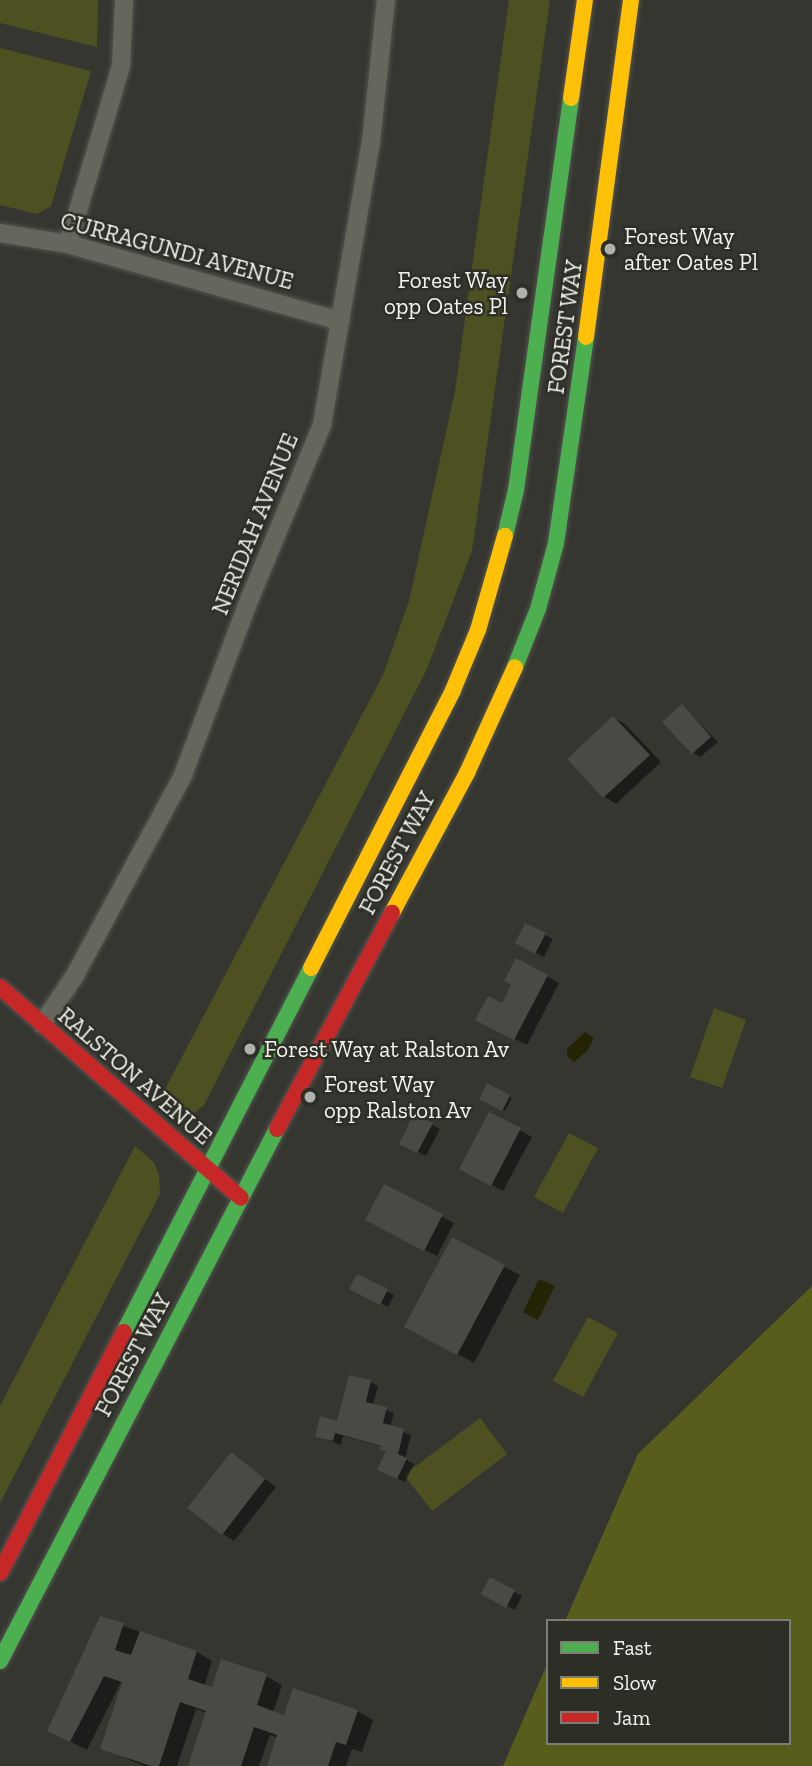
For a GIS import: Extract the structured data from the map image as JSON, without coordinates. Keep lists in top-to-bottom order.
{
  "streets": {
    "main road": ["FOREST WAY", "RALSTON AVENUE"],
    "street": ["CURRAGUNDI AVENUE", "NERIDAH AVENUE"]
  },
  "crossings": [
    ["CURRAGUNDI AVENUE", "NERIDAH AVENUE"],
    ["FOREST WAY", "RALSTON AVENUE"],
    ["NERIDAH AVENUE", "RALSTON AVENUE"]
  ],
  "places": [
    "Forest Way after Oates Pl",
    "Forest Way opp Oates Pl",
    "Forest Way at Ralston Av",
    "Forest Way opp Ralston Av"
  ],
  "legend": ["Fast", "Slow", "Jam"]
}
